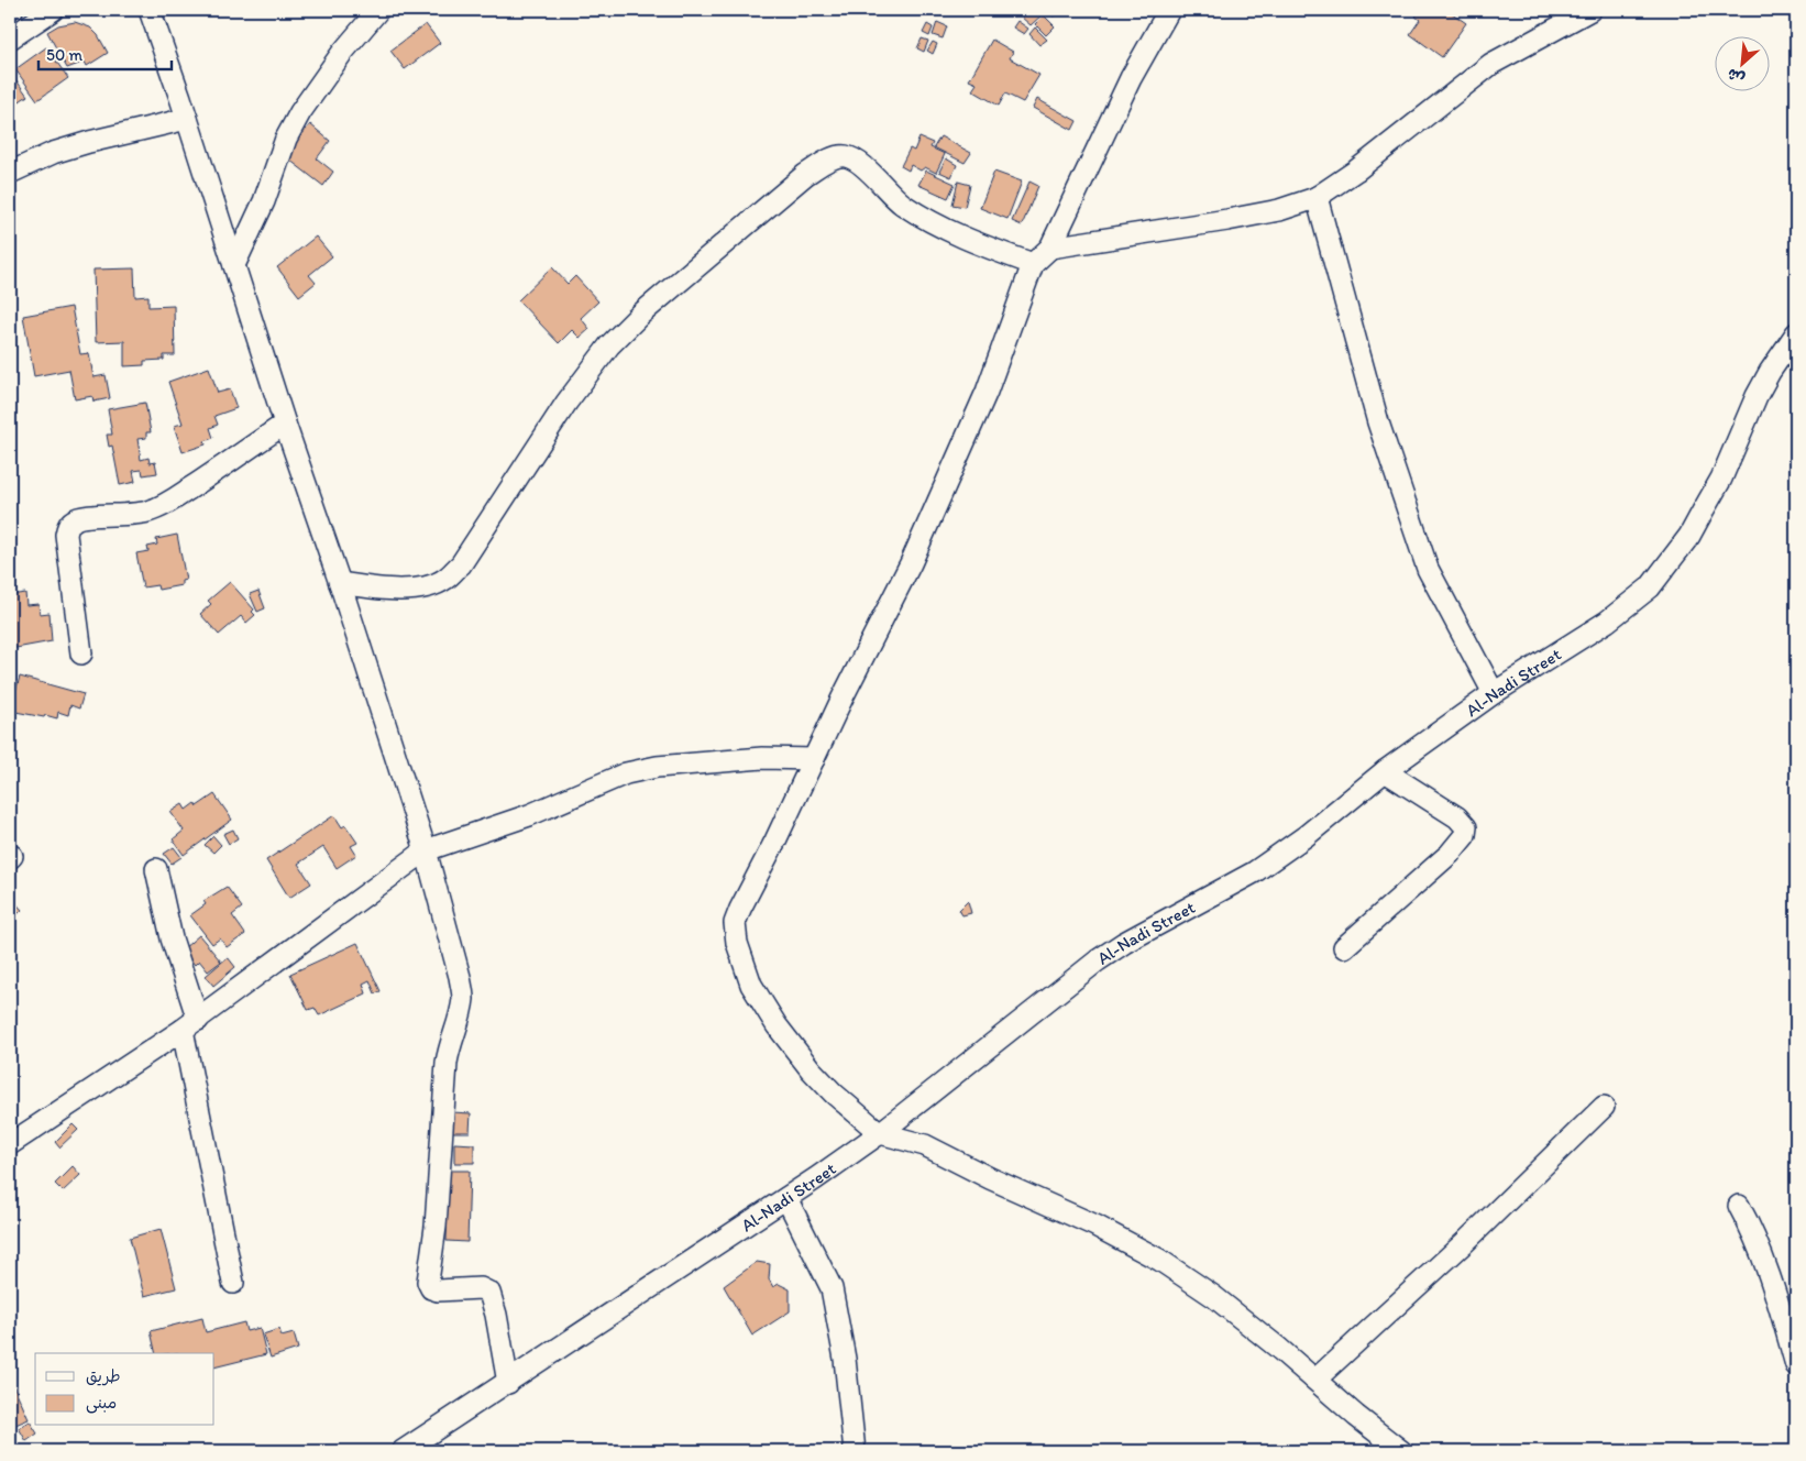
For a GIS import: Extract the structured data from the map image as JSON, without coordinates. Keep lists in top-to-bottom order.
{
  "streets": {
    "street": ["Al-Nadi Street"]
  },
  "legend": ["طريق", "مبنى"],
  "scale_bar": "50 m",
  "north": "bottom left"
}
